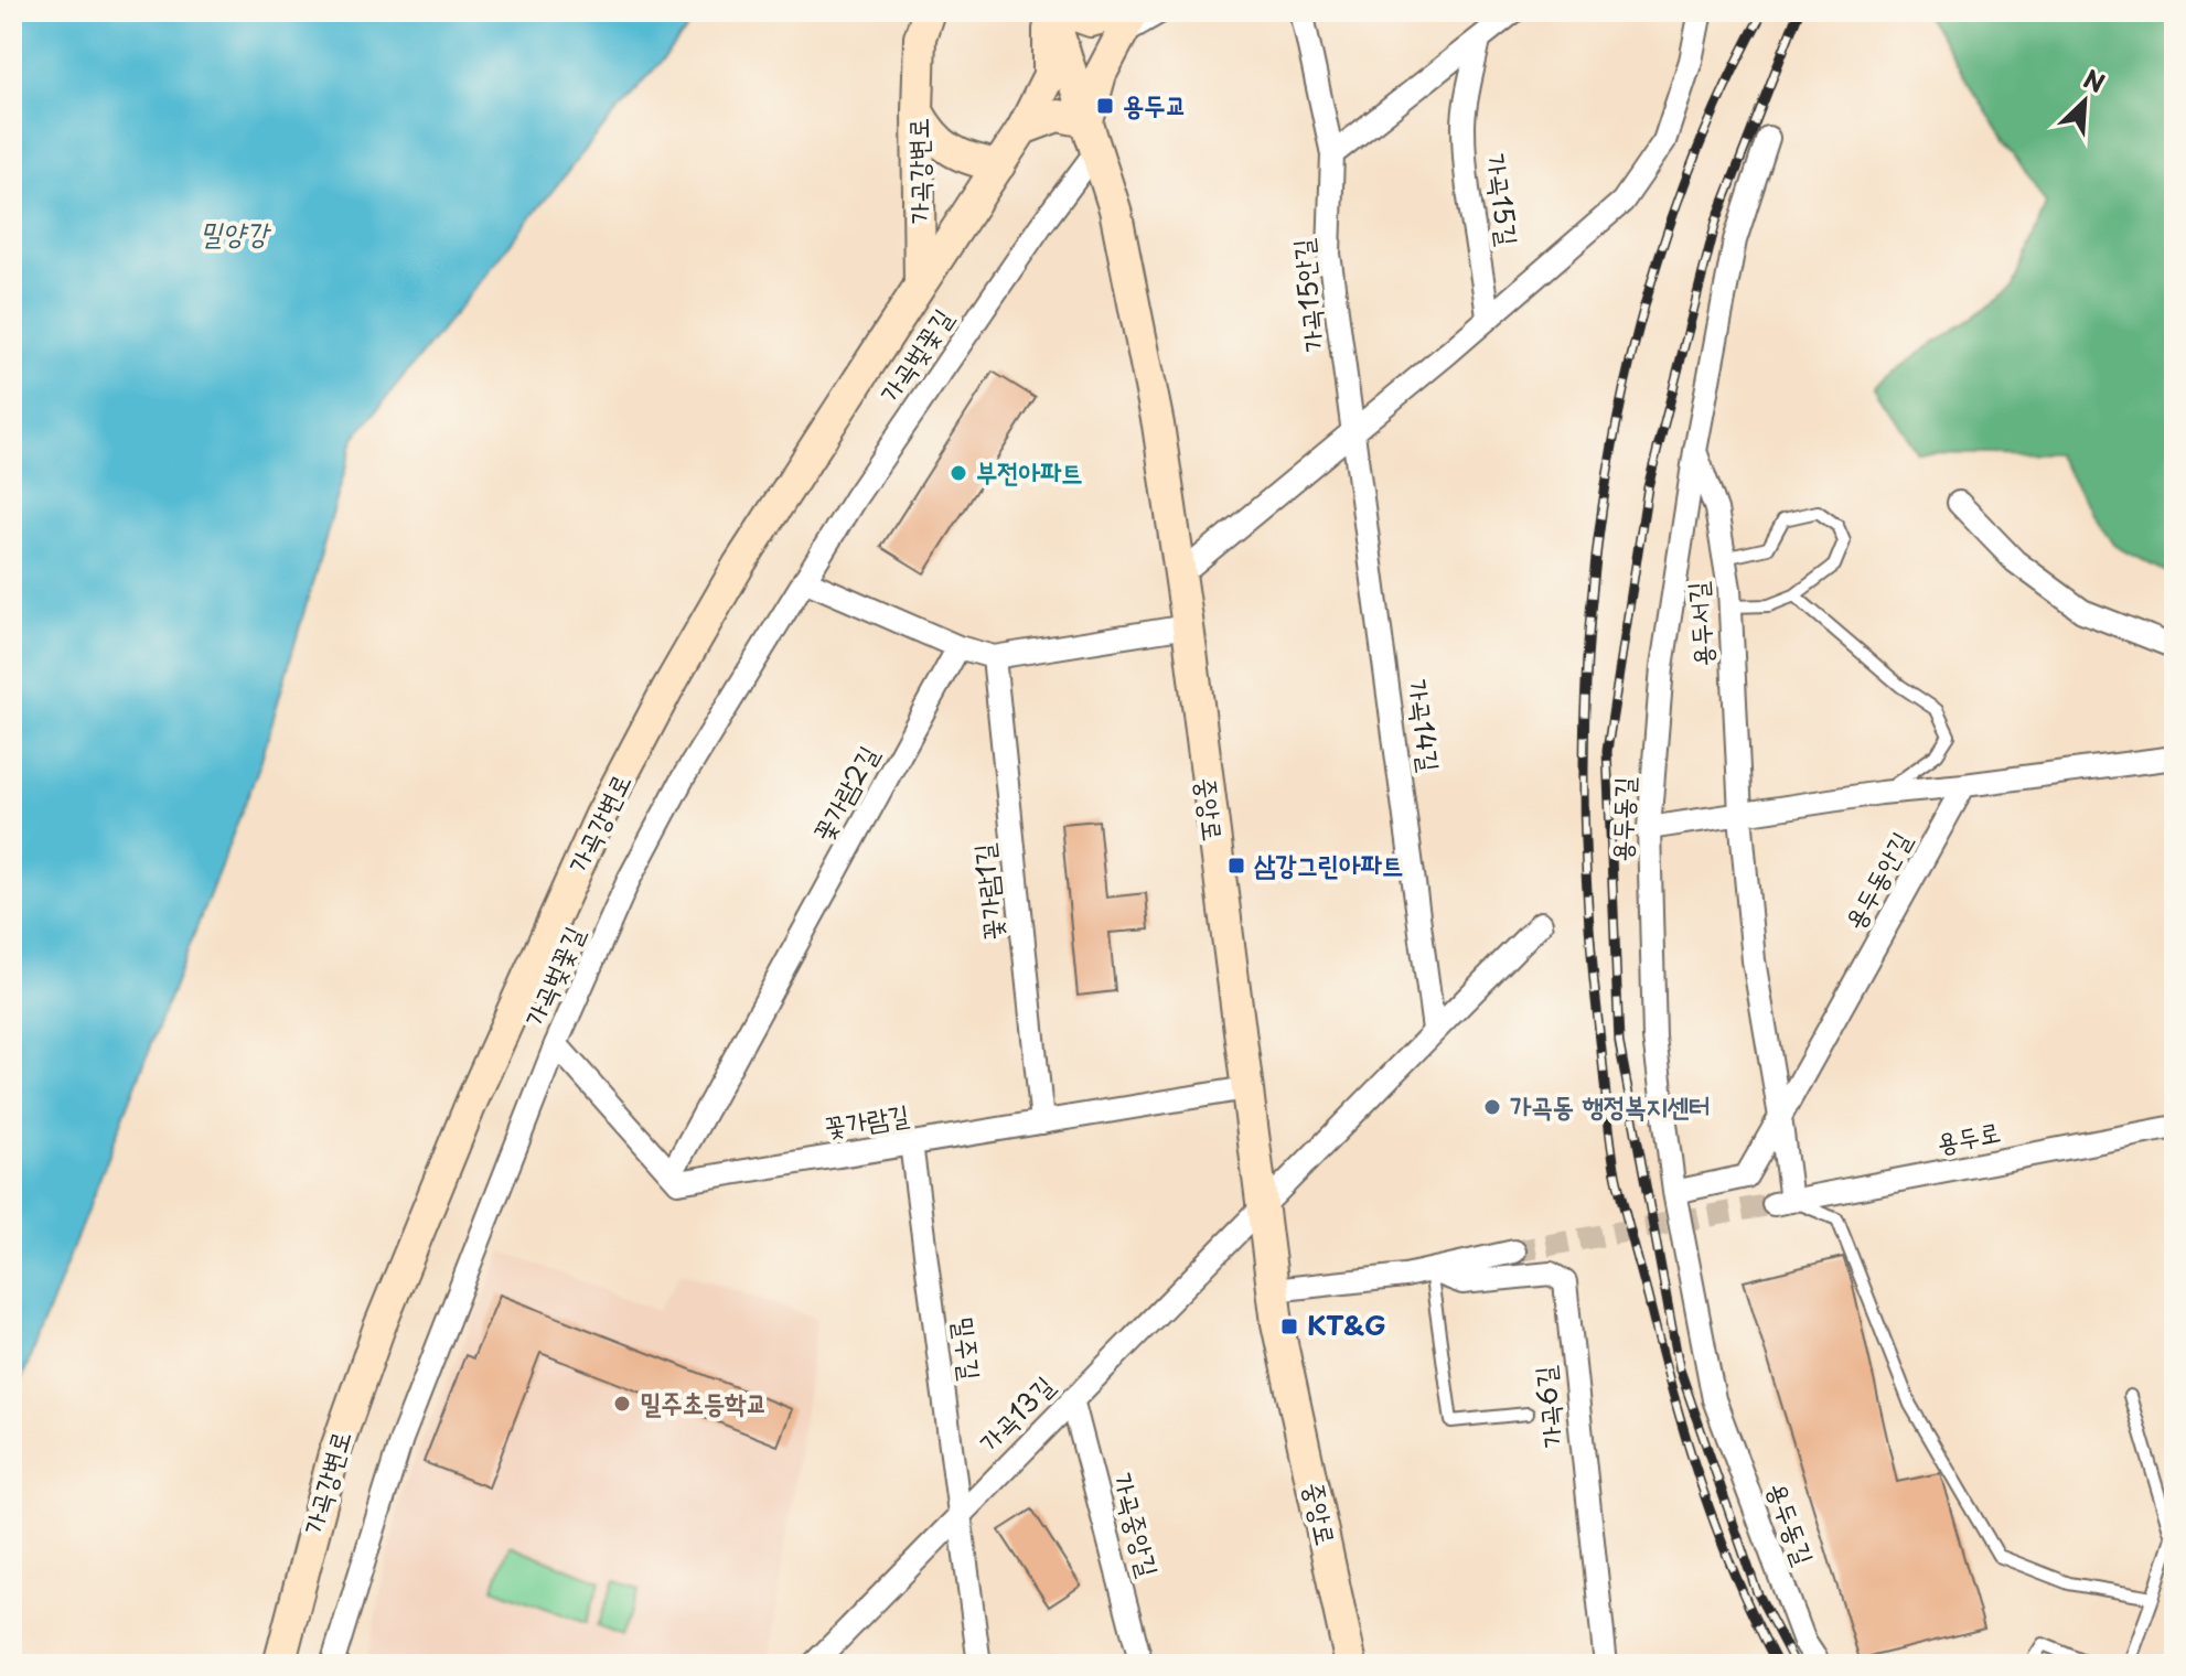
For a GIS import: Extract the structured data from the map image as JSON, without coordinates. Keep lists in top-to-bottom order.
{
  "streets": {
    "main road": ["가곡강변로", "중앙로"],
    "street": [
      "가곡15길",
      "가곡15안길",
      "가곡벚꽃길",
      "용두서길",
      "가곡14길",
      "꽃가람2길",
      "용두동길",
      "용두동안길",
      "꽃가람1길",
      "꽃가람길",
      "용두로",
      "밀주길",
      "가곡6길",
      "가곡13길",
      "가곡중앙길"
    ]
  },
  "crossings": [
    ["가곡15안길", "가곡14길"],
    ["가곡벚꽃길", "중앙로"],
    ["용두서길", "용두동길"],
    ["용두서길", "용두동안길"],
    ["꽃가람2길", "꽃가람길"],
    ["중앙로", "꽃가람길"],
    ["중앙로", "가곡13길"],
    ["꽃가람1길", "꽃가람길"],
    ["꽃가람길", "밀주길"],
    ["밀주길", "가곡13길"],
    ["가곡13길", "가곡중앙길"]
  ],
  "water": ["밀양강"],
  "places": {
    "transit": ["용두교", "삼강그린아파트", "KT&G"],
    "other": ["부전아파트", "가곡동 행정복지센터", "밀주초등학교"]
  },
  "north": "top right"
}
